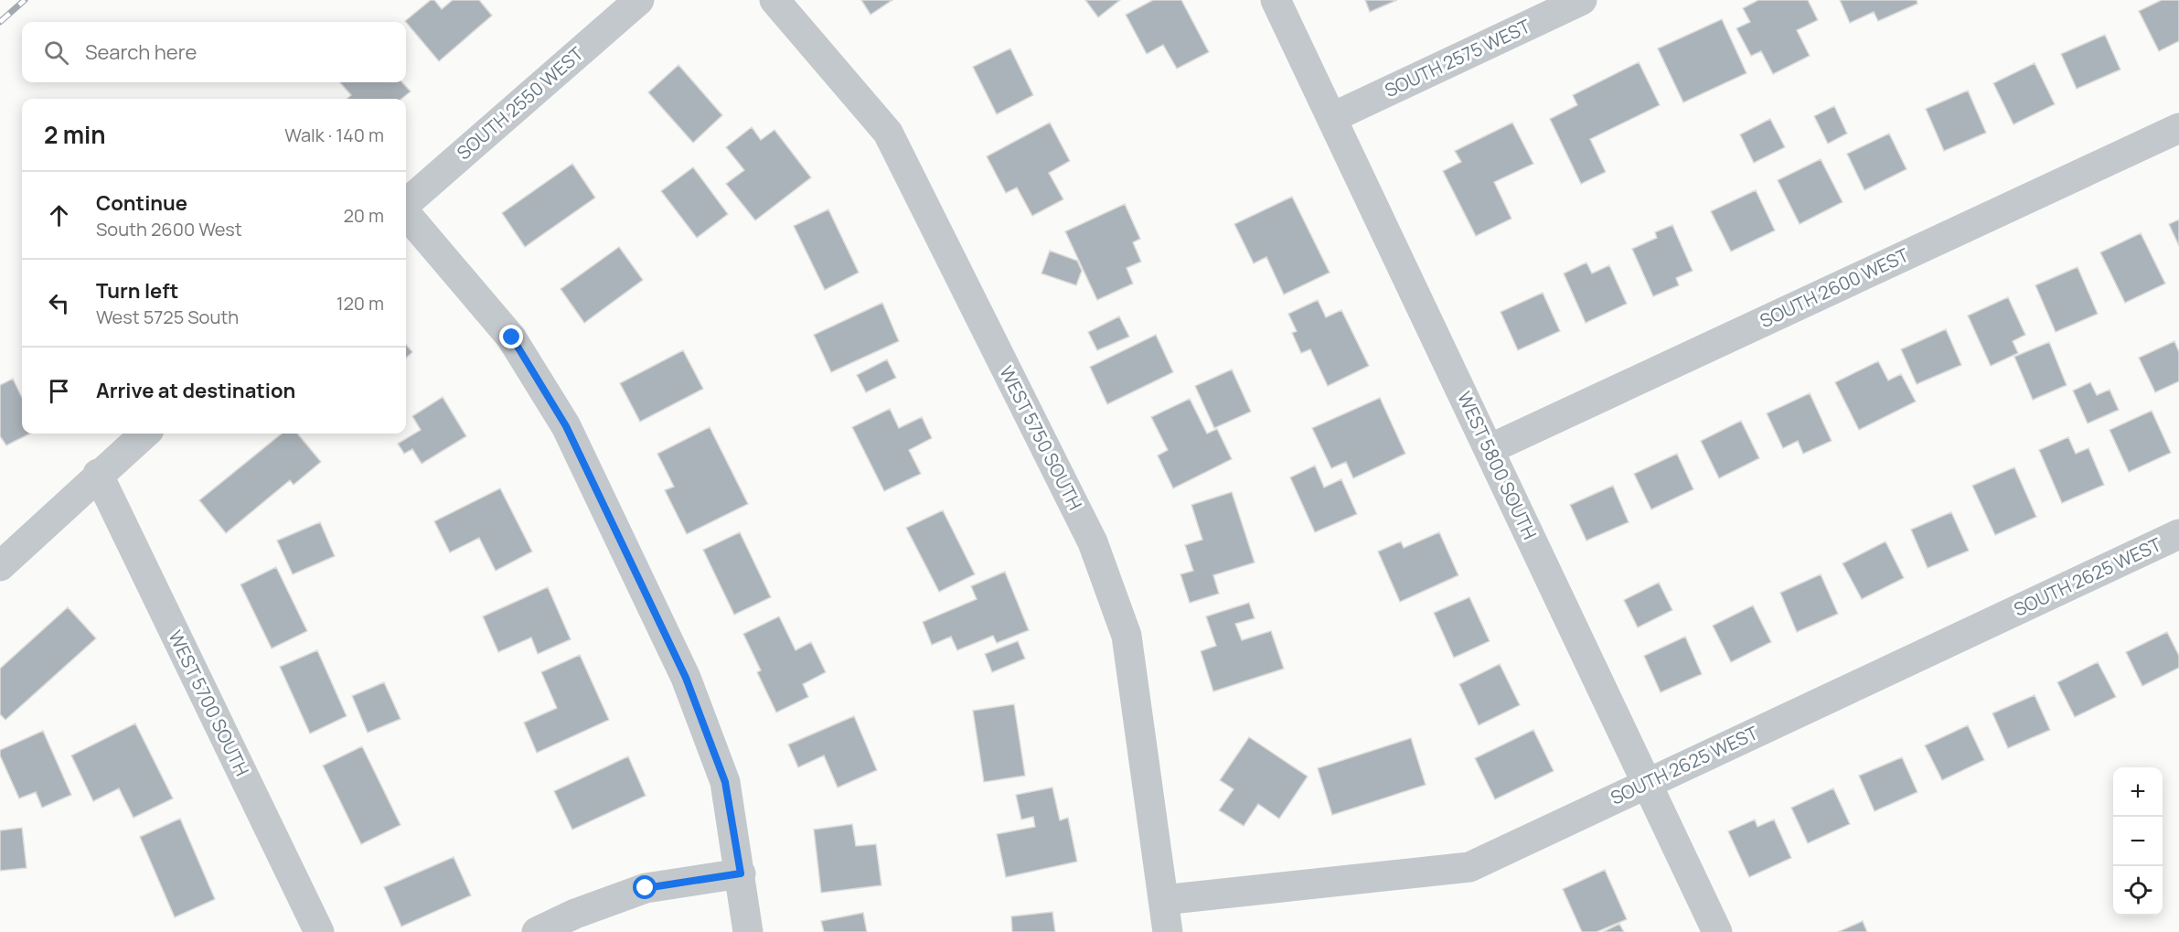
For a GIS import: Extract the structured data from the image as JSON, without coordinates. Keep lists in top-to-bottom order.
{
  "streets": {
    "street": [
      "SOUTH 2575 WEST",
      "SOUTH 2550 WEST",
      "SOUTH 2600 WEST",
      "WEST 5750 SOUTH",
      "WEST 5800 SOUTH",
      "SOUTH 2625 WEST",
      "WEST 5700 SOUTH"
    ]
  },
  "crossings": [
    ["SOUTH 2575 WEST", "WEST 5800 SOUTH"],
    ["SOUTH 2600 WEST", "WEST 5800 SOUTH"],
    ["WEST 5750 SOUTH", "SOUTH 2625 WEST"],
    ["WEST 5800 SOUTH", "SOUTH 2625 WEST"]
  ],
  "page": {
    "search": "Search here",
    "heading": ["2 min", "Walk · 140 m"],
    "list": [
      ["Continue", "South 2600 West", "20 m"],
      ["Turn left", "West 5725 South", "120 m"],
      "Arrive at destination"
    ],
    "map_buttons": ["+", "−"]
  }
}
